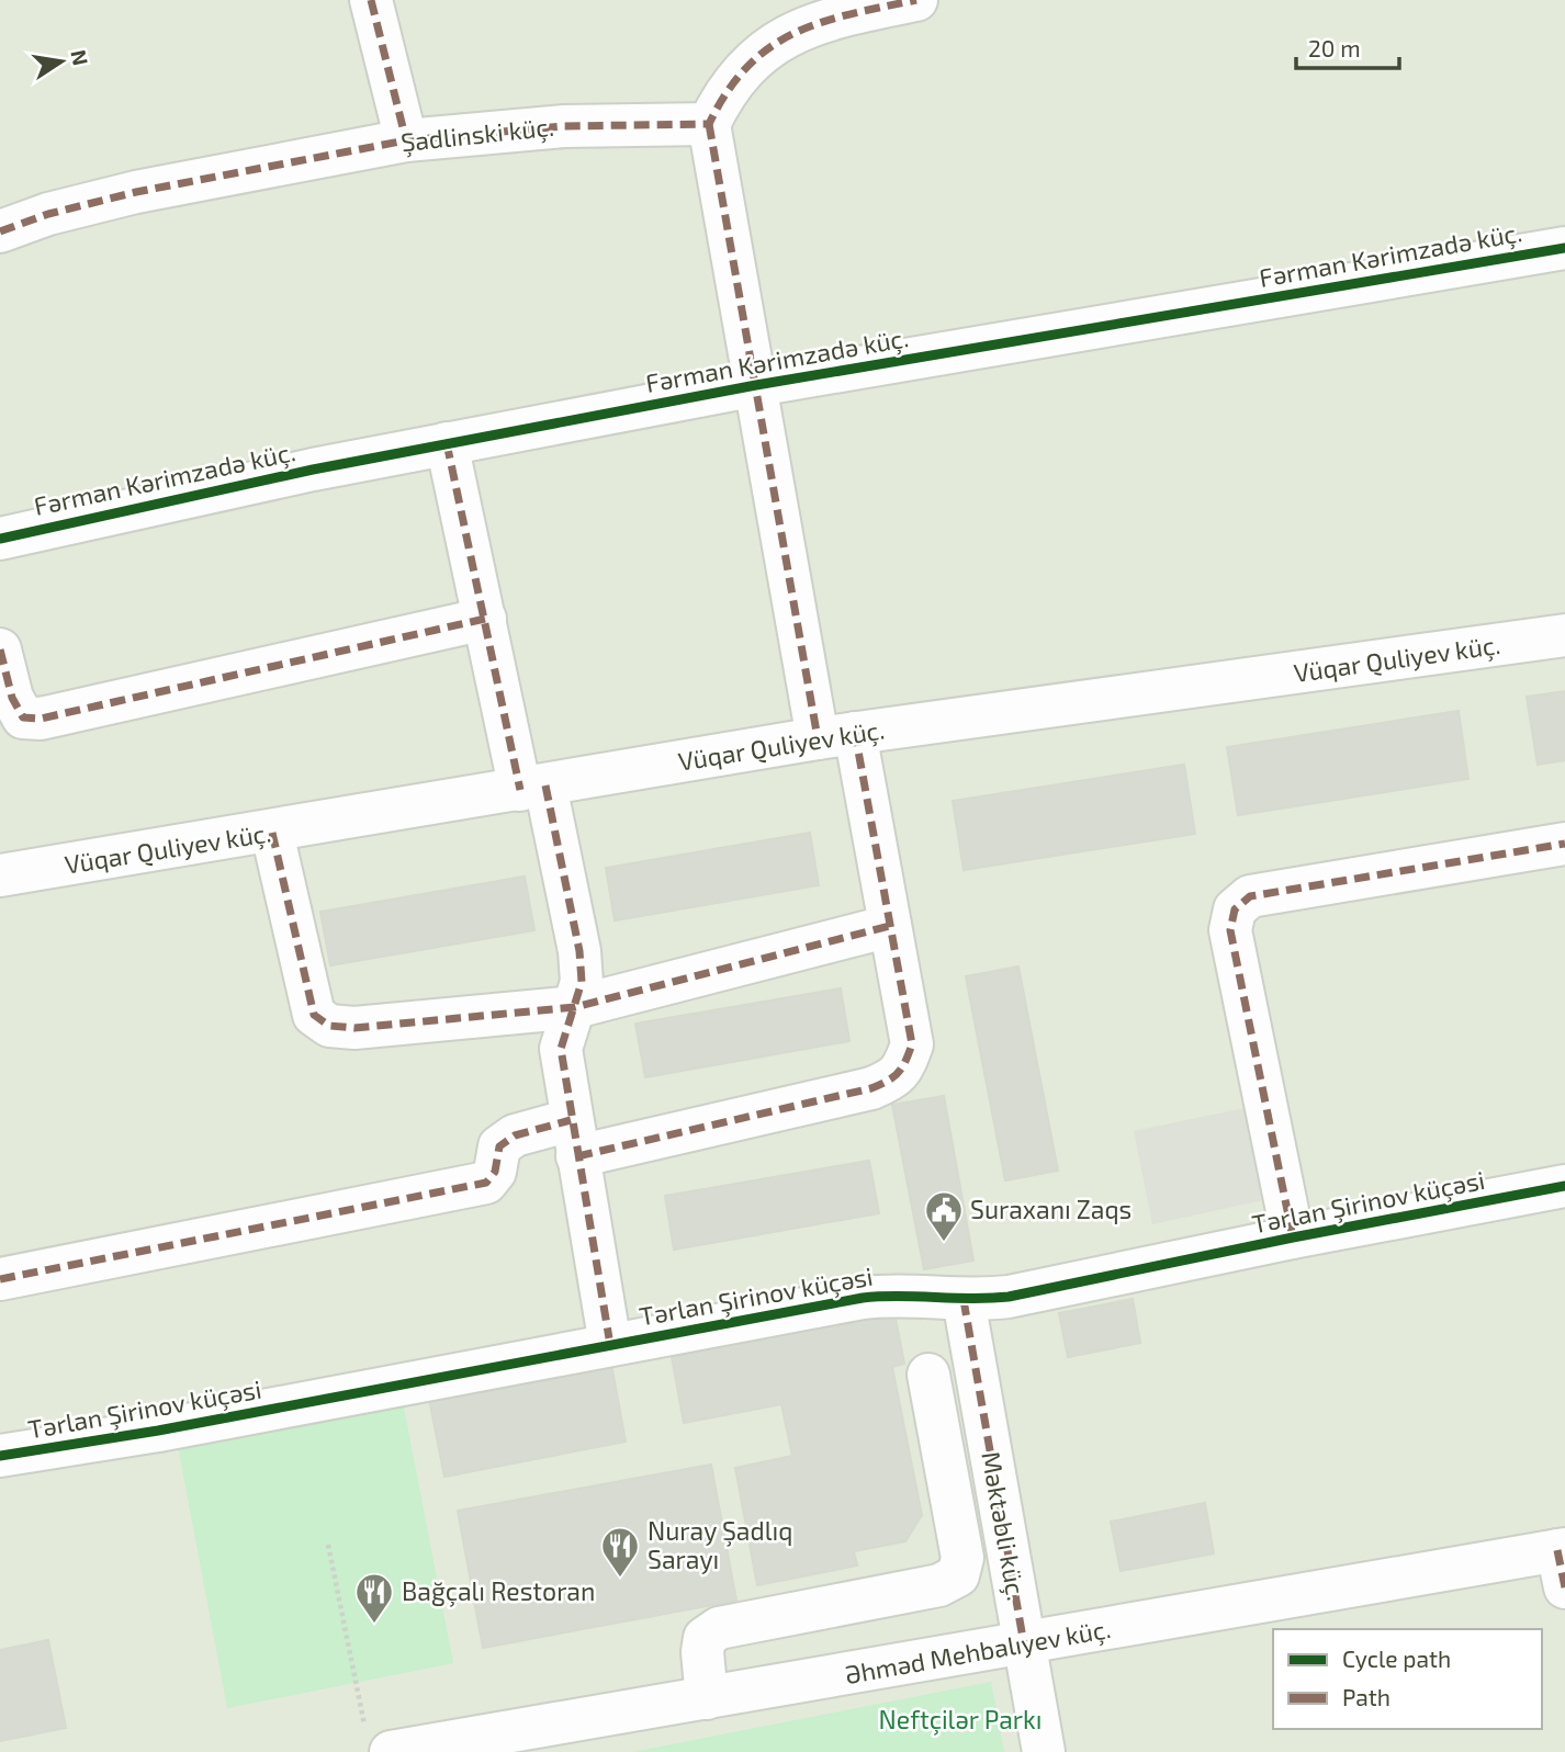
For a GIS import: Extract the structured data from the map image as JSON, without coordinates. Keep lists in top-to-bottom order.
{
  "streets": {
    "street": [
      "Şadlinski küç.",
      "Fərman Kərimzadə küç.",
      "Vüqar Quliyev küç.",
      "Tərlan Şirinov küçəsi",
      "Məktəbli küç.",
      "Əhməd Mehbalıyev küç."
    ]
  },
  "crossings": [
    ["Tərlan Şirinov küçəsi", "Məktəbli küç."],
    ["Məktəbli küç.", "Əhməd Mehbalıyev küç."]
  ],
  "parks": ["Neftçilər Parkı"],
  "places": {
    "public building": ["Suraxanı Zaqs"],
    "restaurant": ["Nuray Şadlıq Sarayı", "Bağçalı Restoran"]
  },
  "legend": ["Cycle path", "Path"],
  "scale_bar": "20 m",
  "north": "right"
}
